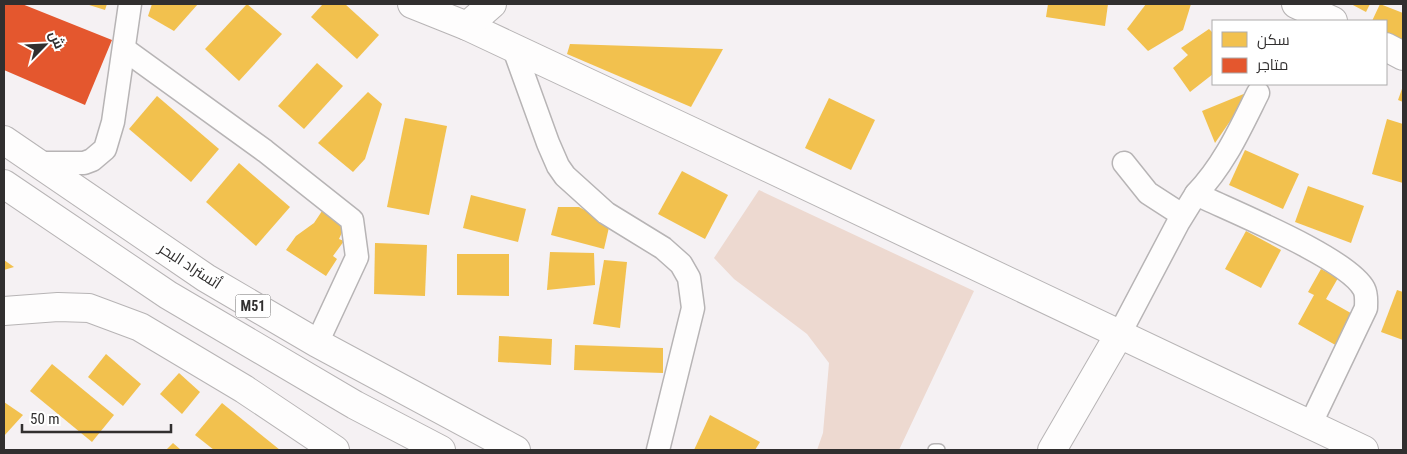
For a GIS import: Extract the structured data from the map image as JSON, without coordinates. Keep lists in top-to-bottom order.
{
  "streets": {
    "main road": ["أتستراد البحر", "M51"]
  },
  "legend": ["سكن", "متاجر"],
  "scale_bar": "50 m",
  "north": "top right"
}
